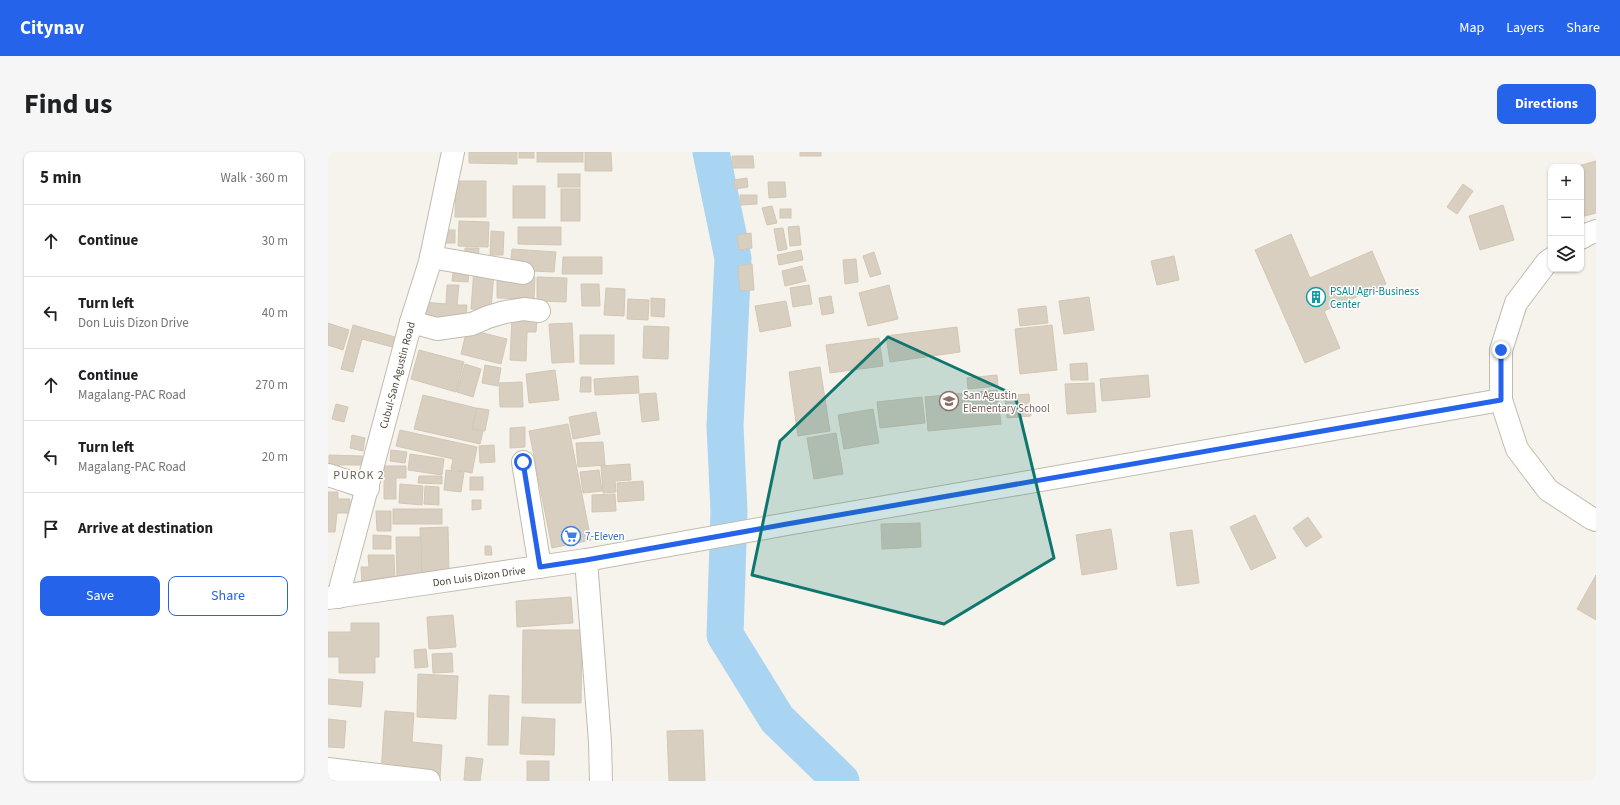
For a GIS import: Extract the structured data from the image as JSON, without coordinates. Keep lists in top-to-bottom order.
{
  "streets": {
    "street": ["Cubul-San Agustin Road", "Don Luis Dizon Drive"]
  },
  "crossings": [
    ["Cubul-San Agustin Road", "Don Luis Dizon Drive"]
  ],
  "districts": ["PUROK 2"],
  "places": {
    "building": ["PSAU Agri-Business Center"],
    "school or university": ["San Agustin Elementary School"],
    "supermarket": ["7-Eleven"]
  },
  "page": {
    "header": "Citynav",
    "nav": ["Map", "Layers", "Share"],
    "title": "Find us",
    "buttons": [
      "Directions",
      ["Save", "Share"]
    ],
    "heading": ["5 min", "Walk · 360 m"],
    "map_buttons": ["+", "−"],
    "list": [
      ["Continue", "30 m"],
      ["Turn left", "Don Luis Dizon Drive", "40 m"],
      ["Continue", "Magalang-PAC Road", "270 m"],
      ["Turn left", "Magalang-PAC Road", "20 m"],
      "Arrive at destination"
    ]
  }
}
